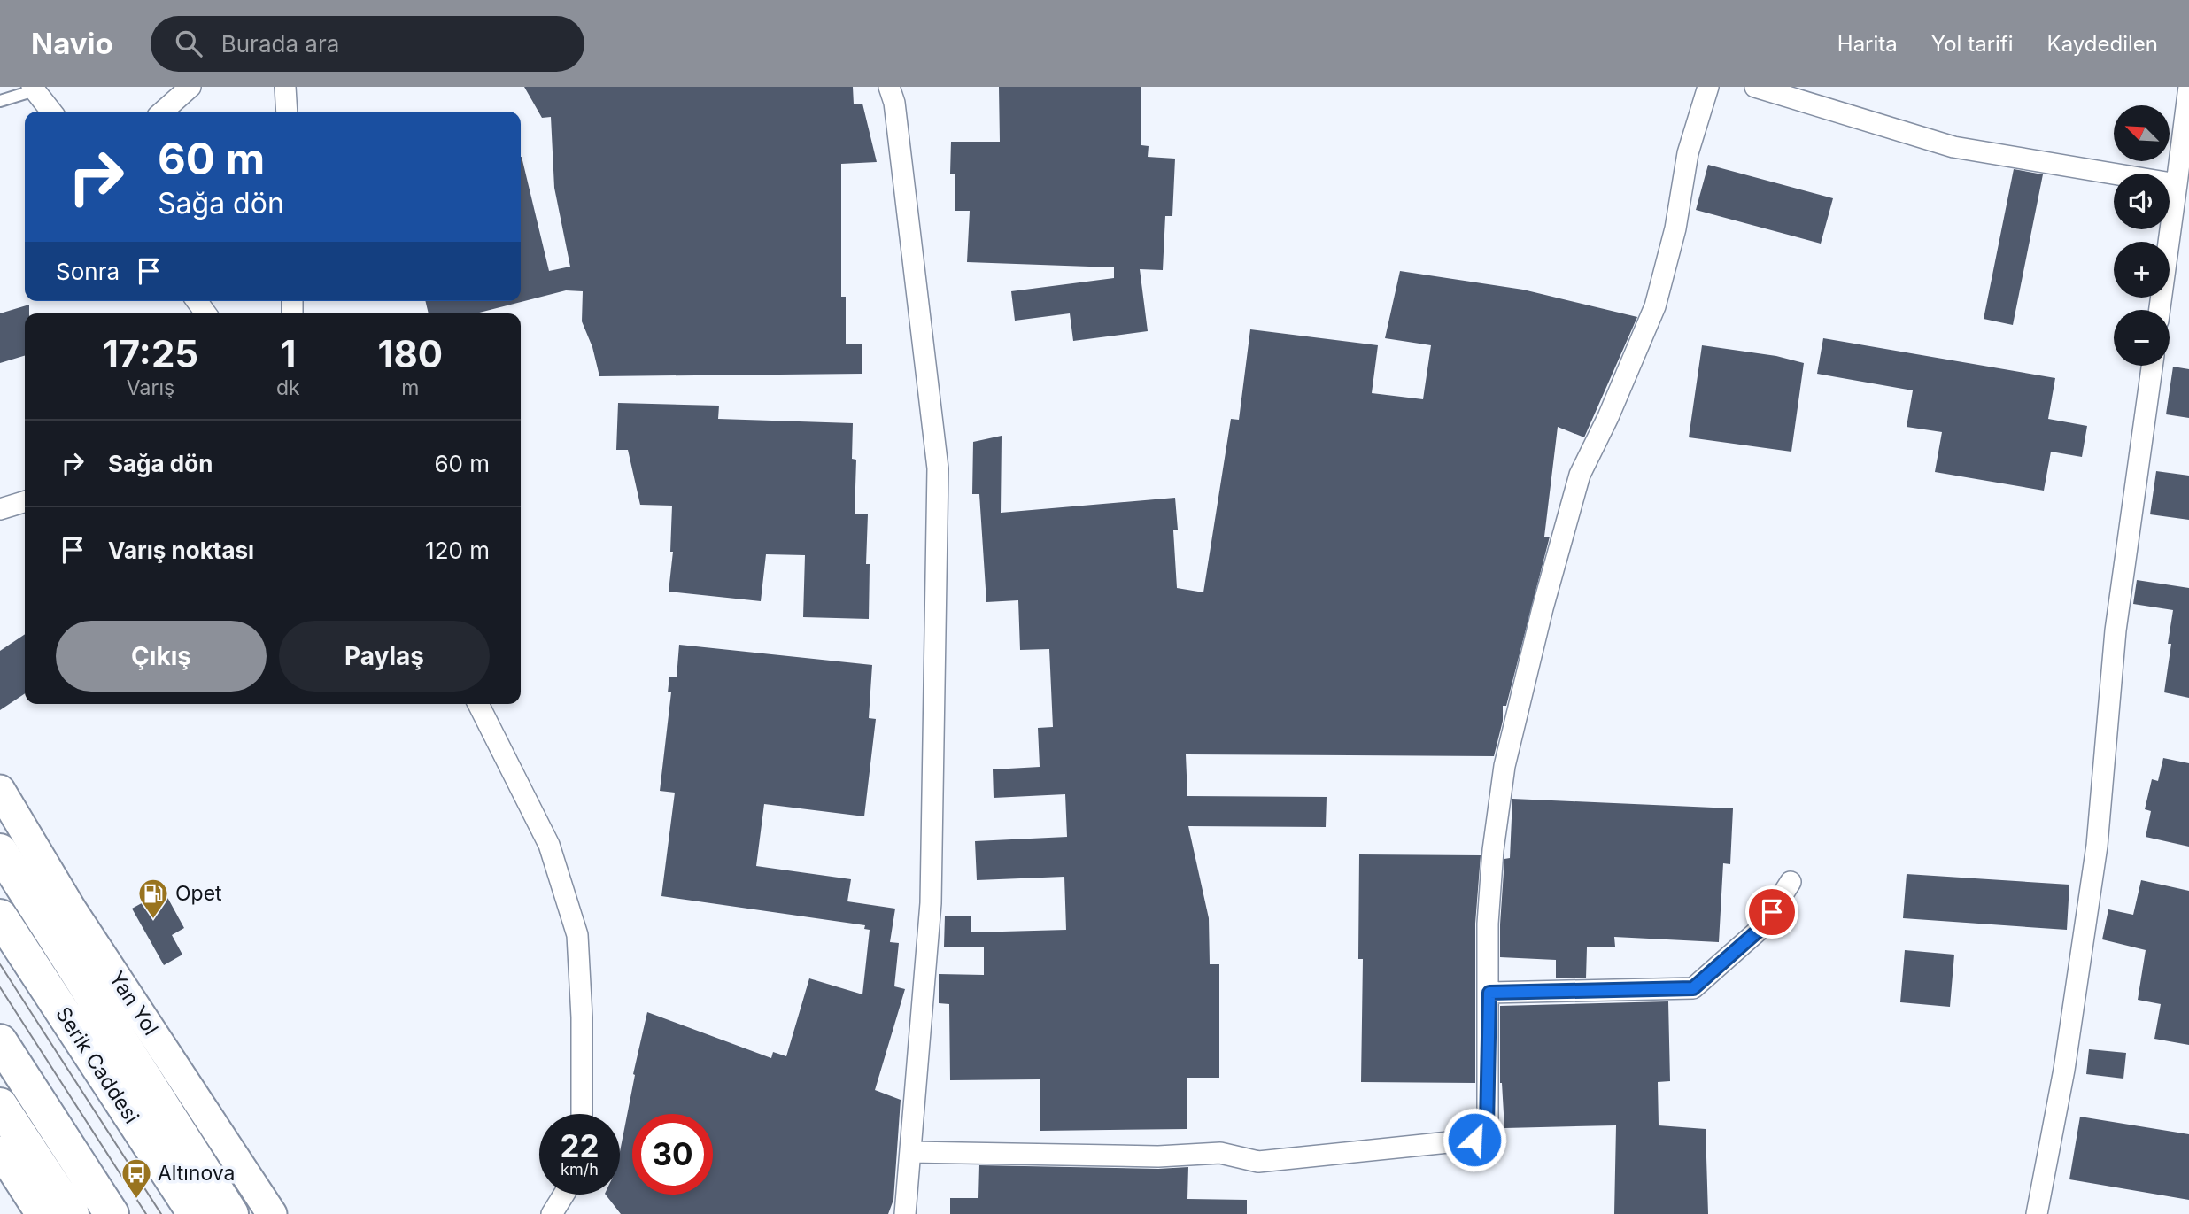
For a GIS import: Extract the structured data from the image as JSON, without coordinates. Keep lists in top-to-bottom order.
{
  "streets": {
    "highway": ["Serik Caddesi"],
    "street": ["Yan Yol"]
  },
  "places": {
    "fuel station": ["Opet"],
    "bus stop": ["Altınova"]
  },
  "north": "top left",
  "page": {
    "header": "Navio",
    "search": "Burada ara",
    "nav": ["Harita", "Yol tarifi", "Kaydedilen"],
    "map_buttons": ["+", "−"],
    "turn": ["60 m", "Sağa dön"],
    "then": "Sonra",
    "eta": [
      "17:25",
      "Varış",
      "1",
      "dk",
      "180",
      "m"
    ],
    "list": [
      {
        "name": "Sağa dön",
        "value": "60 m"
      },
      {
        "name": "Varış noktası",
        "value": "120 m"
      }
    ],
    "buttons": ["Çıkış", "Paylaş"],
    "speed": "22 km/h",
    "limit": "30"
  }
}
